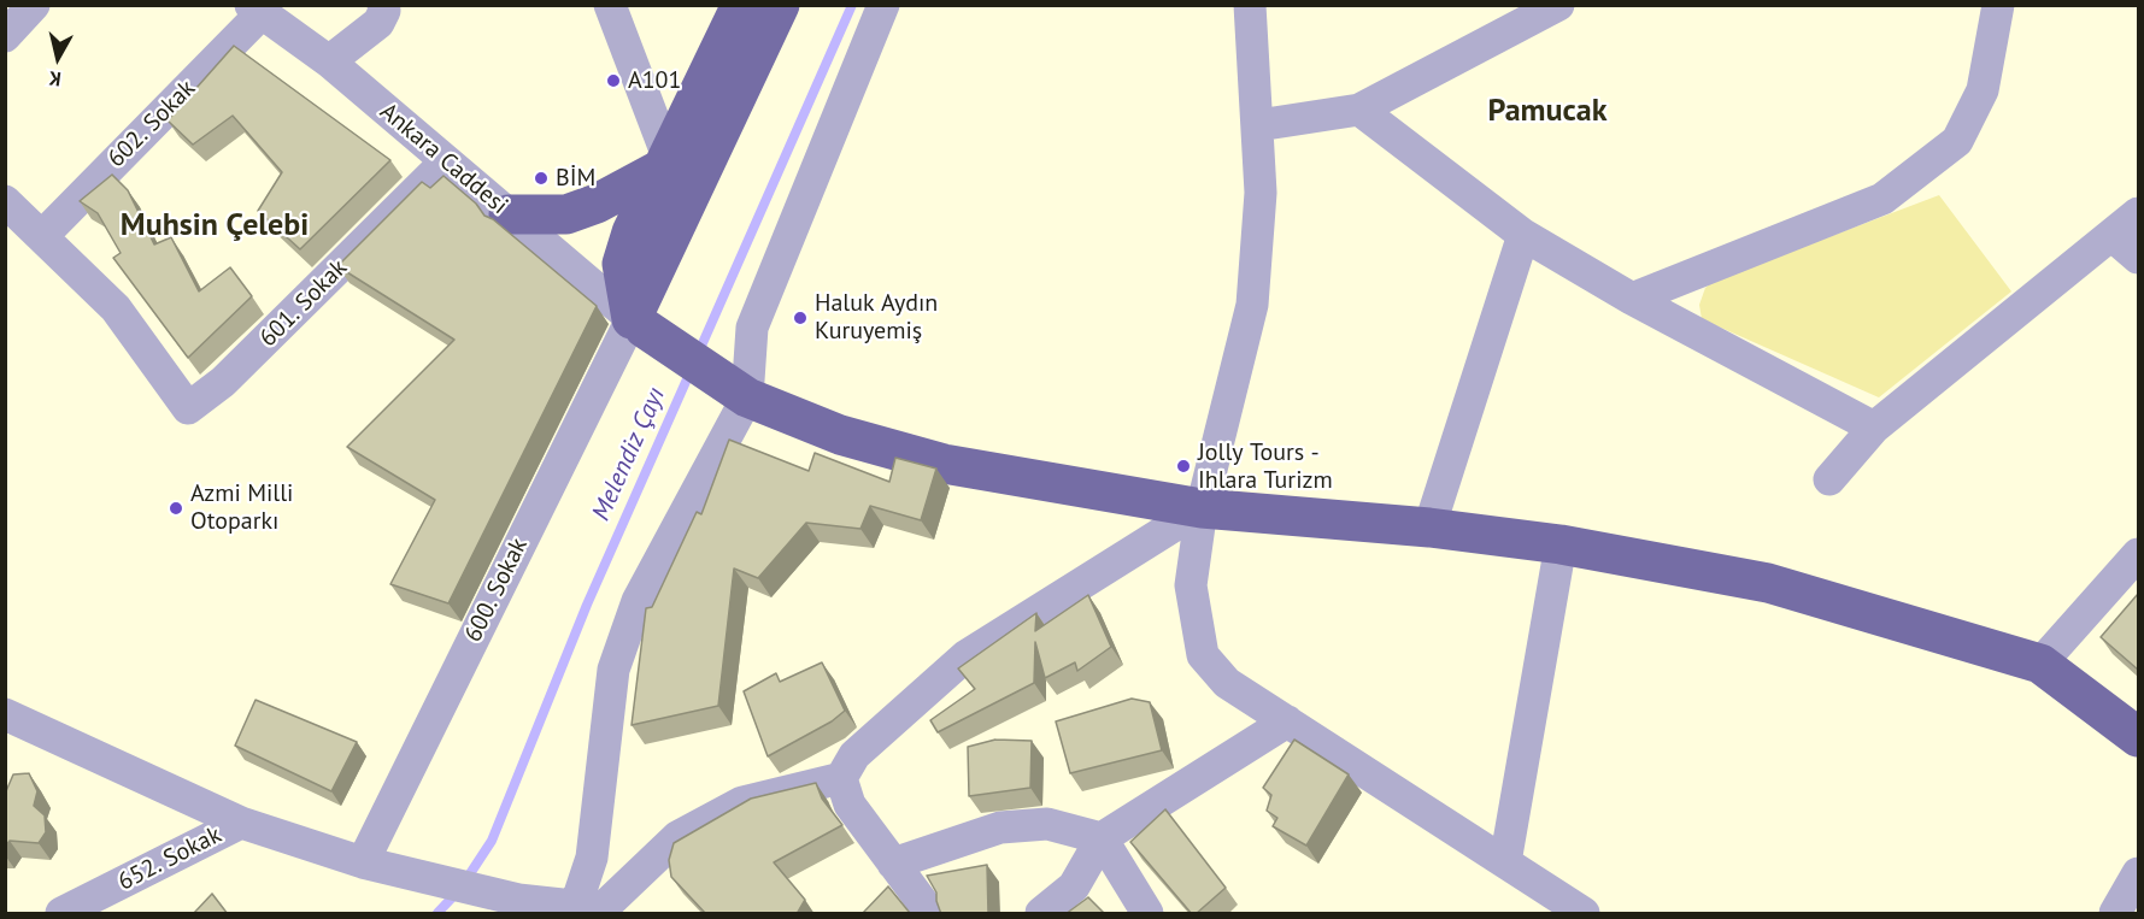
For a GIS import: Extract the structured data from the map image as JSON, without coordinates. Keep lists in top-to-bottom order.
{
  "streets": {
    "street": [
      "602. Sokak",
      "Ankara Caddesi",
      "601. Sokak",
      "600. Sokak",
      "652. Sokak"
    ]
  },
  "crossings": [
    ["602. Sokak", "Ankara Caddesi"],
    ["602. Sokak", "601. Sokak"],
    ["Ankara Caddesi", "601. Sokak"],
    ["Ankara Caddesi", "600. Sokak"]
  ],
  "districts": ["Pamucak", "Muhsin Çelebi"],
  "water": ["Melendiz Çayı"],
  "places": [
    "A101",
    "BİM",
    "Haluk Aydın Kuruyemiş",
    "Jolly Tours - Ihlara Turizm",
    "Azmi Milli Otoparkı"
  ],
  "north": "bottom"
}
